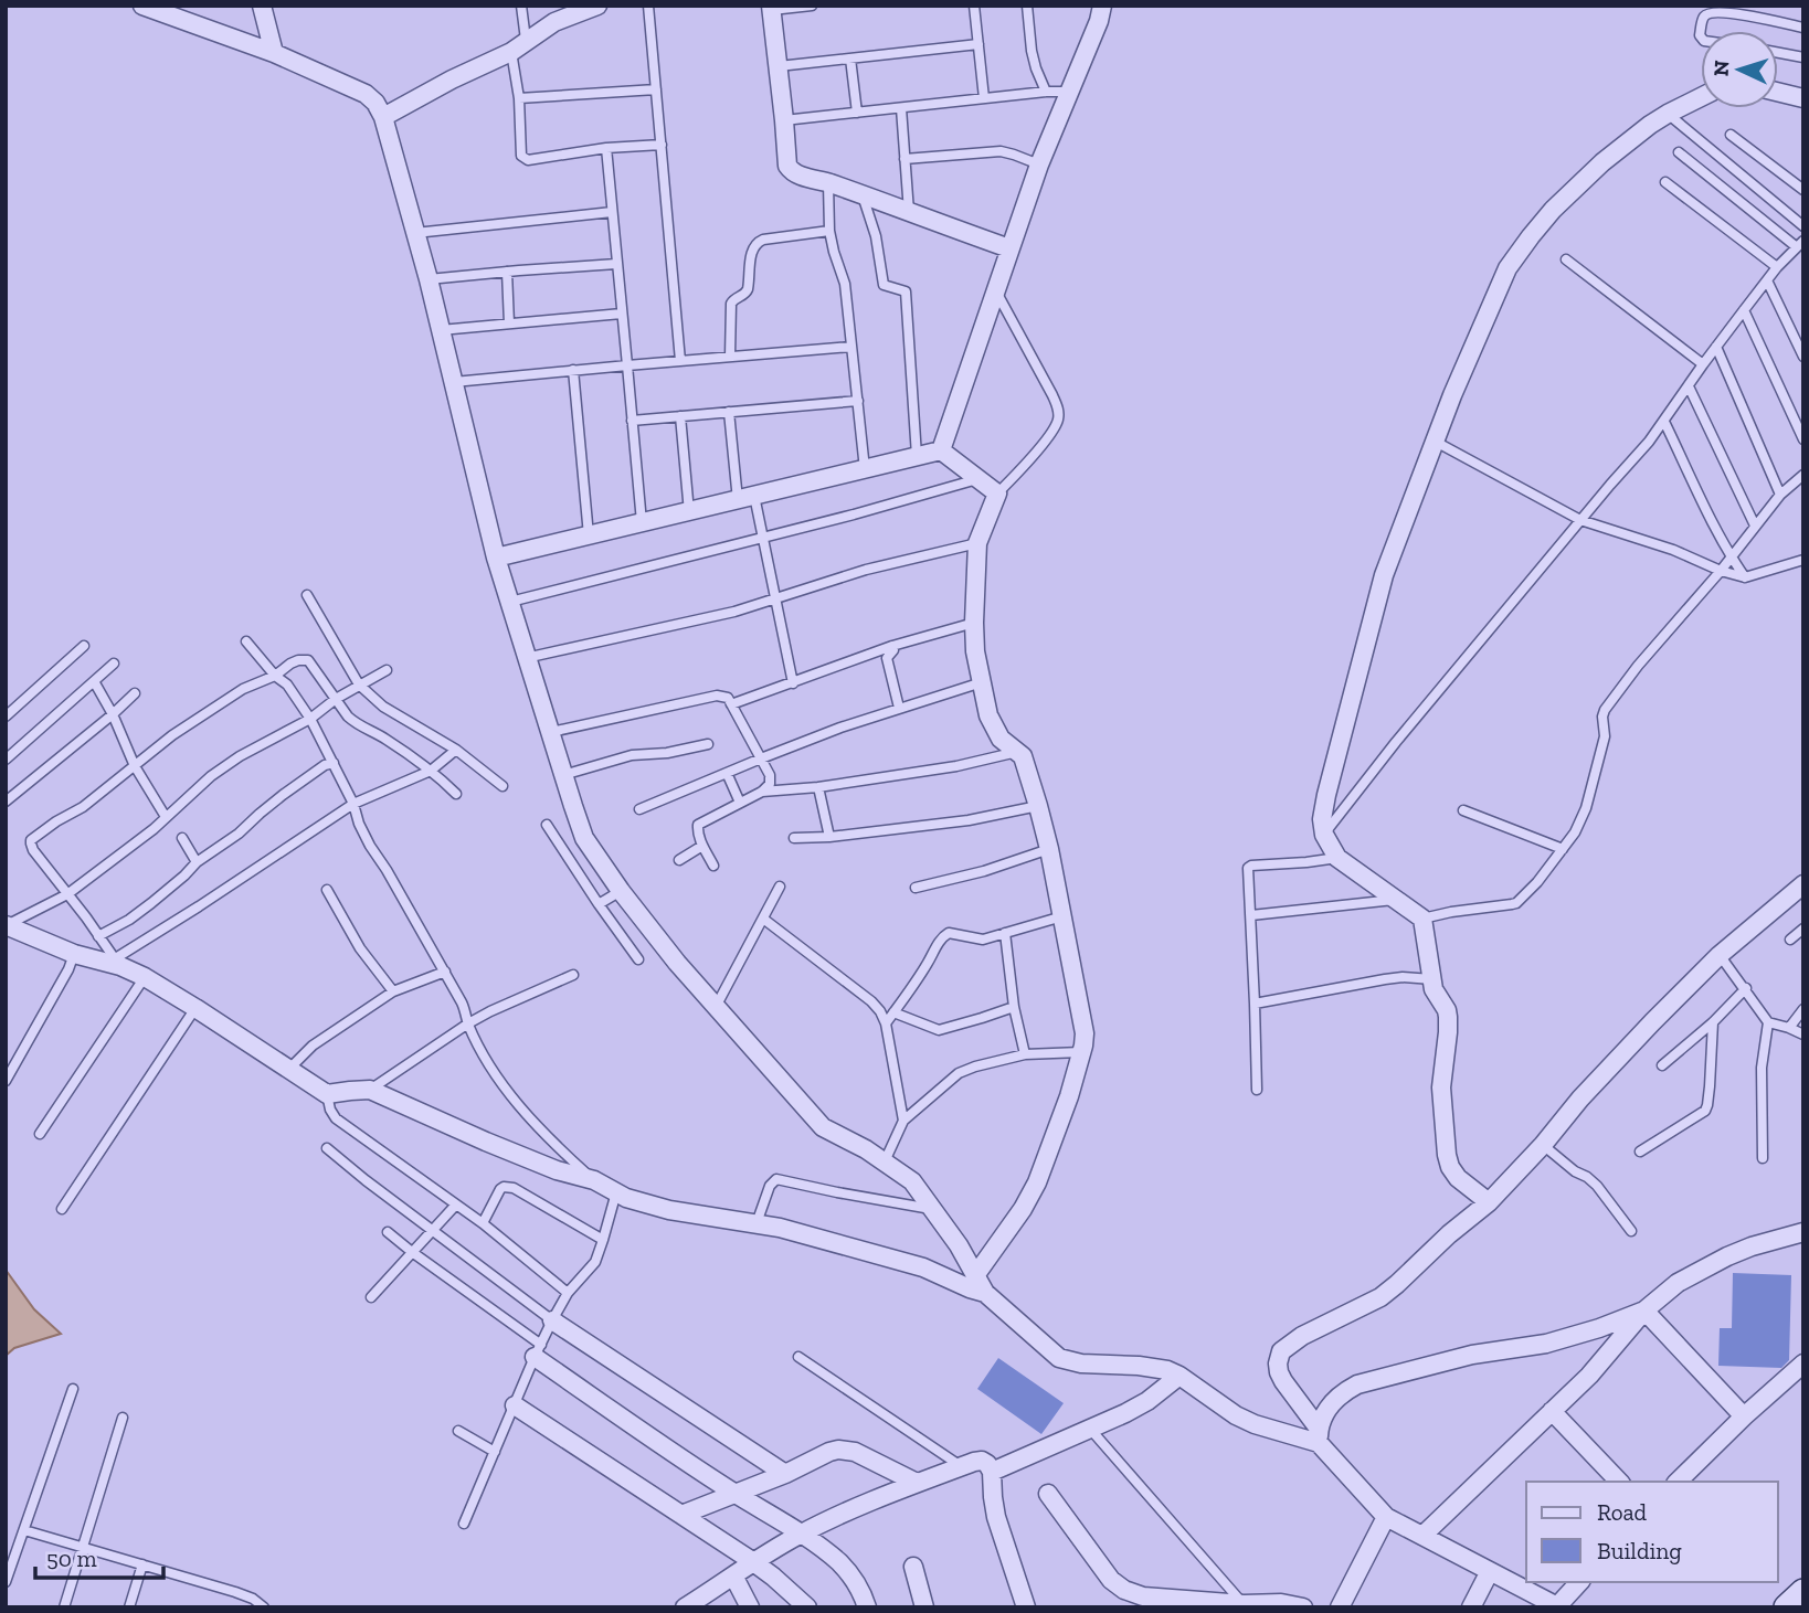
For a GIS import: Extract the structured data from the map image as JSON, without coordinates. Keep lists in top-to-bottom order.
{
  "legend": ["Road", "Building"],
  "scale_bar": "50 m",
  "north": "left"
}
